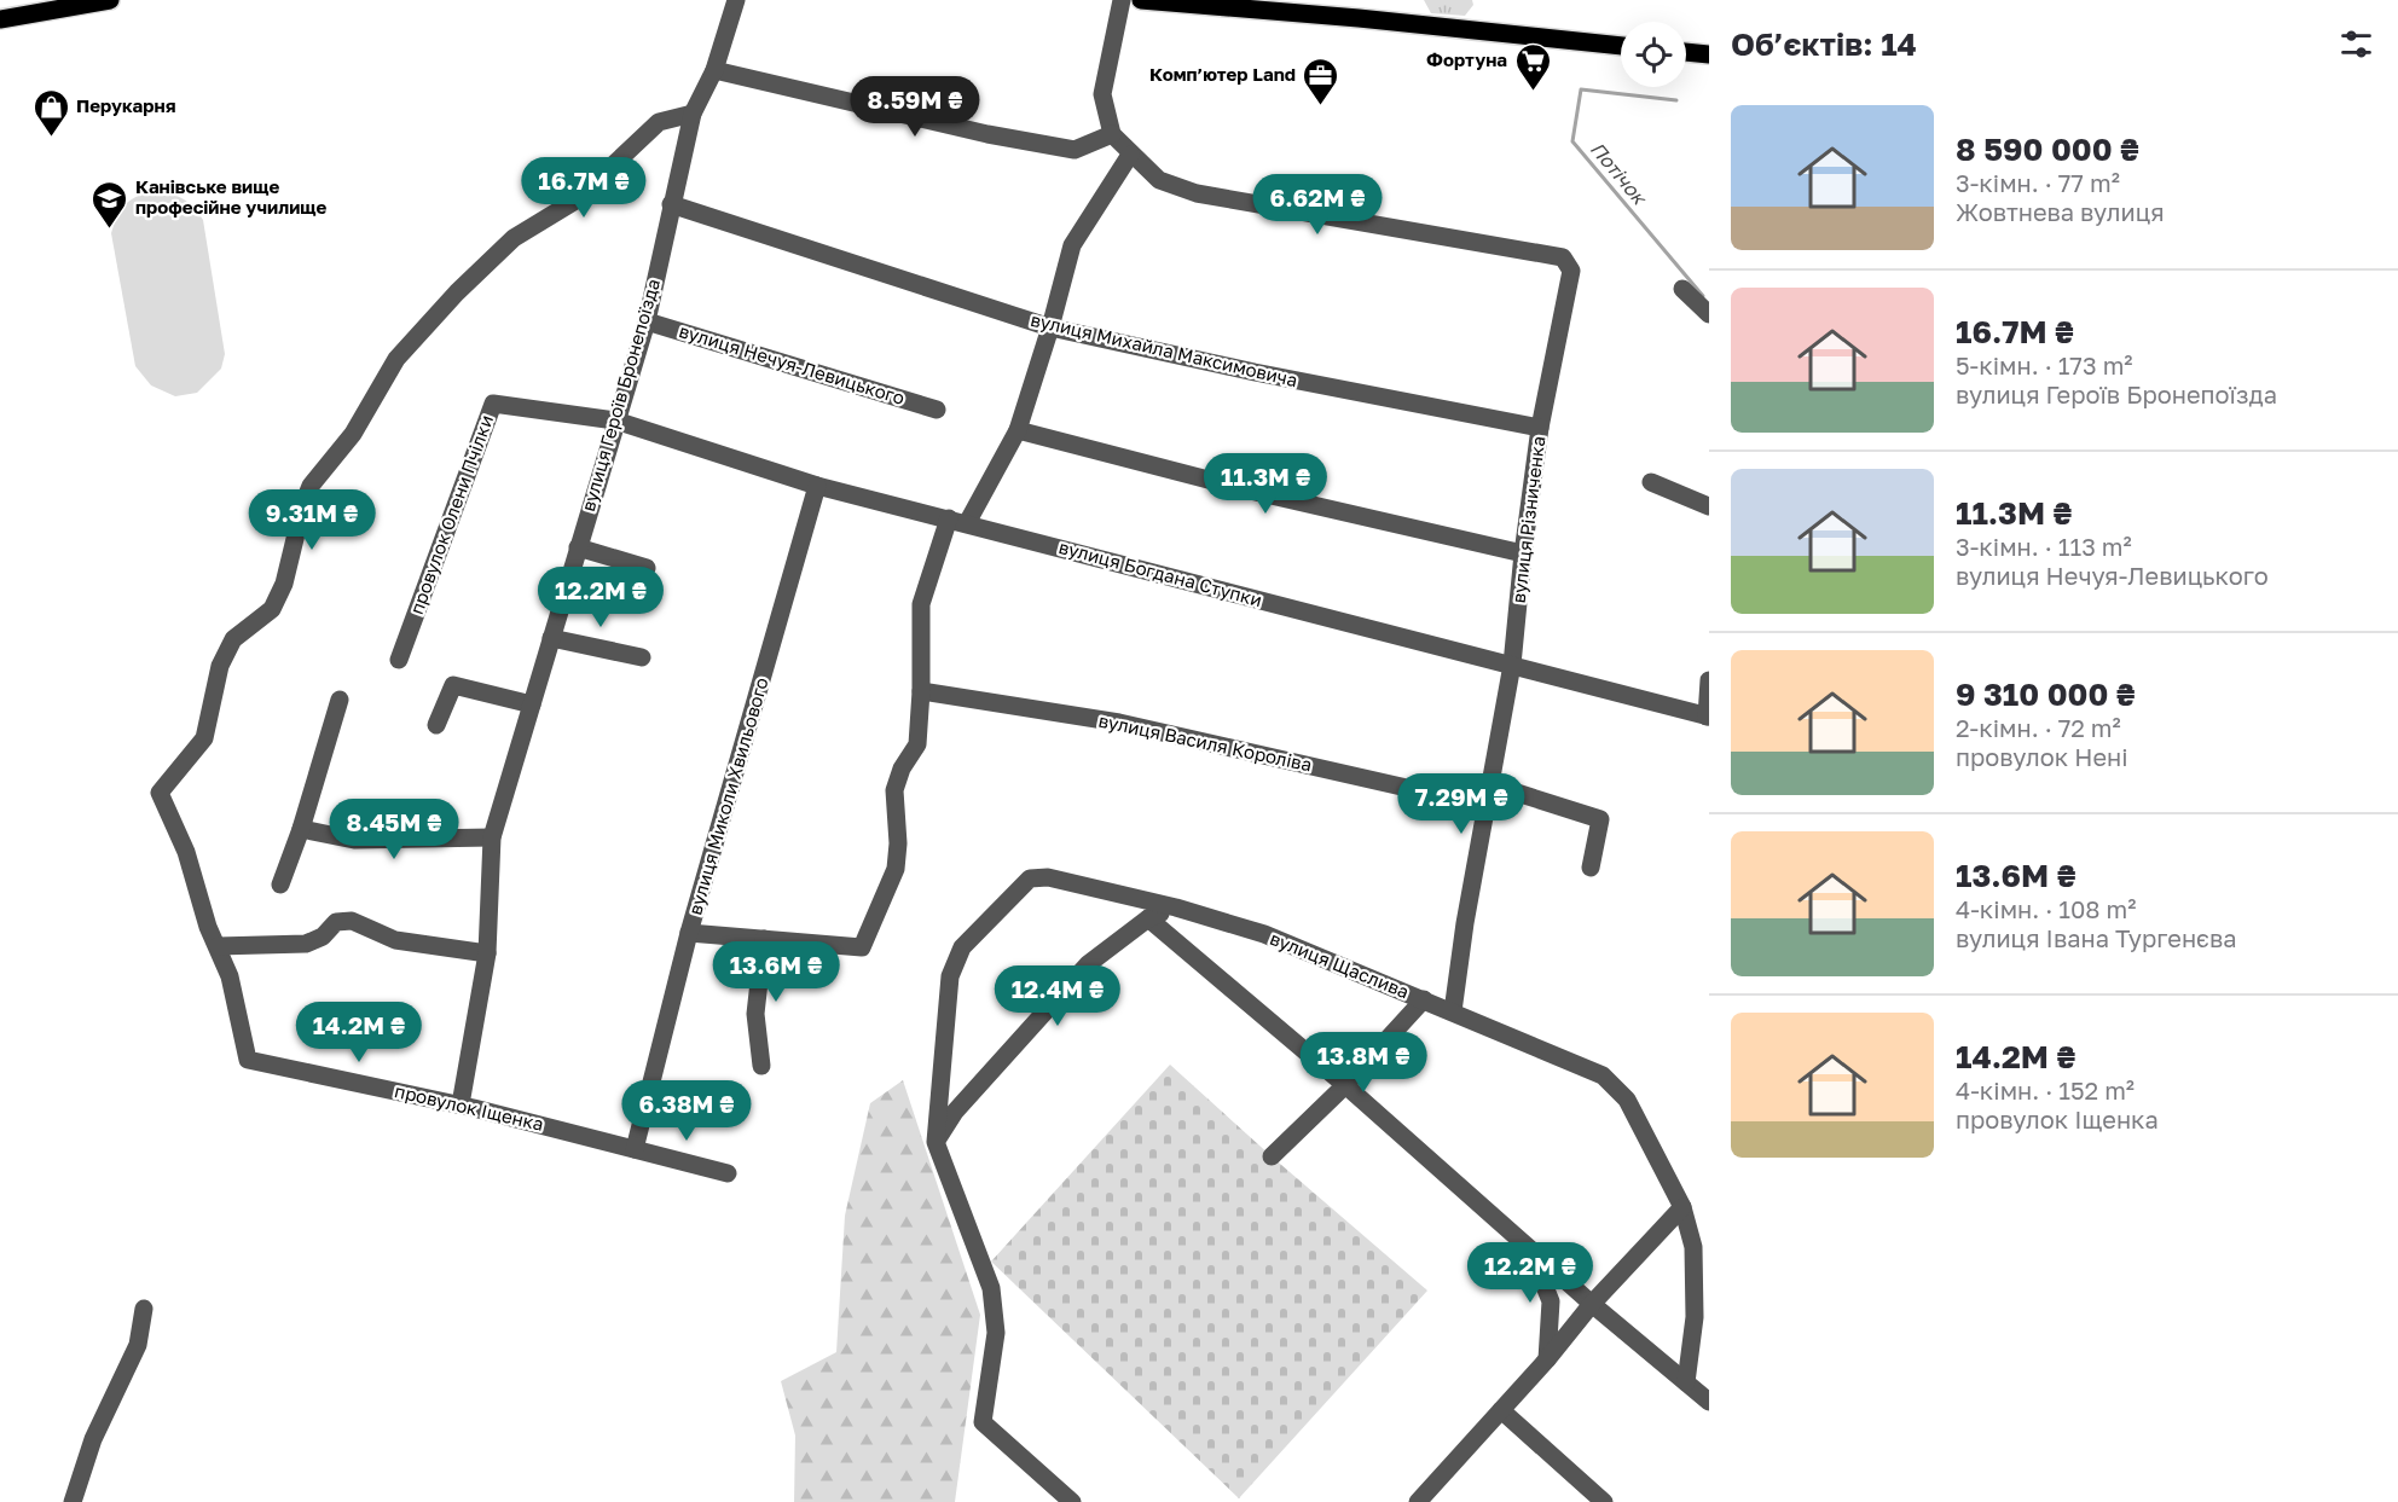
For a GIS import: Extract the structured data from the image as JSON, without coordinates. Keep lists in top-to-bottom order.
{
  "streets": {
    "street": [
      "вулиця Михайла Максимовича",
      "вулиця Нечуя-Левицького",
      "вулиця Героїв Бронепоїзда",
      "провулок Олени Пчілки",
      "вулиця Різниченка",
      "вулиця Богдана Ступки",
      "вулиця Василя Короліва",
      "вулиця Миколи Хвильового",
      "вулиця Щаслива",
      "провулок Іщенка"
    ]
  },
  "crossings": [
    ["вулиця Михайла Максимовича", "вулиця Героїв Бронепоїзда"],
    ["вулиця Михайла Максимовича", "вулиця Різниченка"],
    ["вулиця Нечуя-Левицького", "вулиця Героїв Бронепоїзда"],
    ["вулиця Героїв Бронепоїзда", "провулок Олени Пчілки"],
    ["вулиця Героїв Бронепоїзда", "вулиця Богдана Ступки"],
    ["вулиця Героїв Бронепоїзда", "провулок Іщенка"],
    ["провулок Олени Пчілки", "вулиця Богдана Ступки"],
    ["вулиця Різниченка", "вулиця Богдана Ступки"],
    ["вулиця Різниченка", "вулиця Василя Короліва"],
    ["вулиця Різниченка", "вулиця Щаслива"],
    ["вулиця Богдана Ступки", "вулиця Миколи Хвильового"],
    ["вулиця Миколи Хвильового", "провулок Іщенка"]
  ],
  "water": ["Потічок"],
  "places": {
    "supermarket": ["Фортуна"],
    "office": ["Комп’ютер Land"],
    "shop": ["Перукарня"],
    "school or university": ["Канівське вище професійне училище"]
  },
  "page": {
    "heading": "Об’єктів: 14",
    "price": [
      "8.59M ₴",
      "16.7M ₴",
      "6.62M ₴",
      "11.3M ₴",
      "9.31M ₴",
      "12.2M ₴",
      "7.29M ₴",
      "8.45M ₴",
      "13.6M ₴",
      "12.4M ₴",
      "14.2M ₴",
      "13.8M ₴",
      "6.38M ₴",
      "12.2M ₴"
    ],
    "list": [
      {
        "name": "8 590 000 ₴",
        "note": "3-кімн. · 77 m² · Жовтнева вулиця"
      },
      {
        "name": "16.7M ₴",
        "note": "5-кімн. · 173 m² · вулиця Героїв Бронепоїзда"
      },
      {
        "name": "11.3M ₴",
        "note": "3-кімн. · 113 m² · вулиця Нечуя-Левицького"
      },
      {
        "name": "9 310 000 ₴",
        "note": "2-кімн. · 72 m² · провулок Нені"
      },
      {
        "name": "13.6M ₴",
        "note": "4-кімн. · 108 m² · вулиця Івана Тургенєва"
      },
      {
        "name": "14.2M ₴",
        "note": "4-кімн. · 152 m² · провулок Іщенка"
      }
    ]
  }
}
